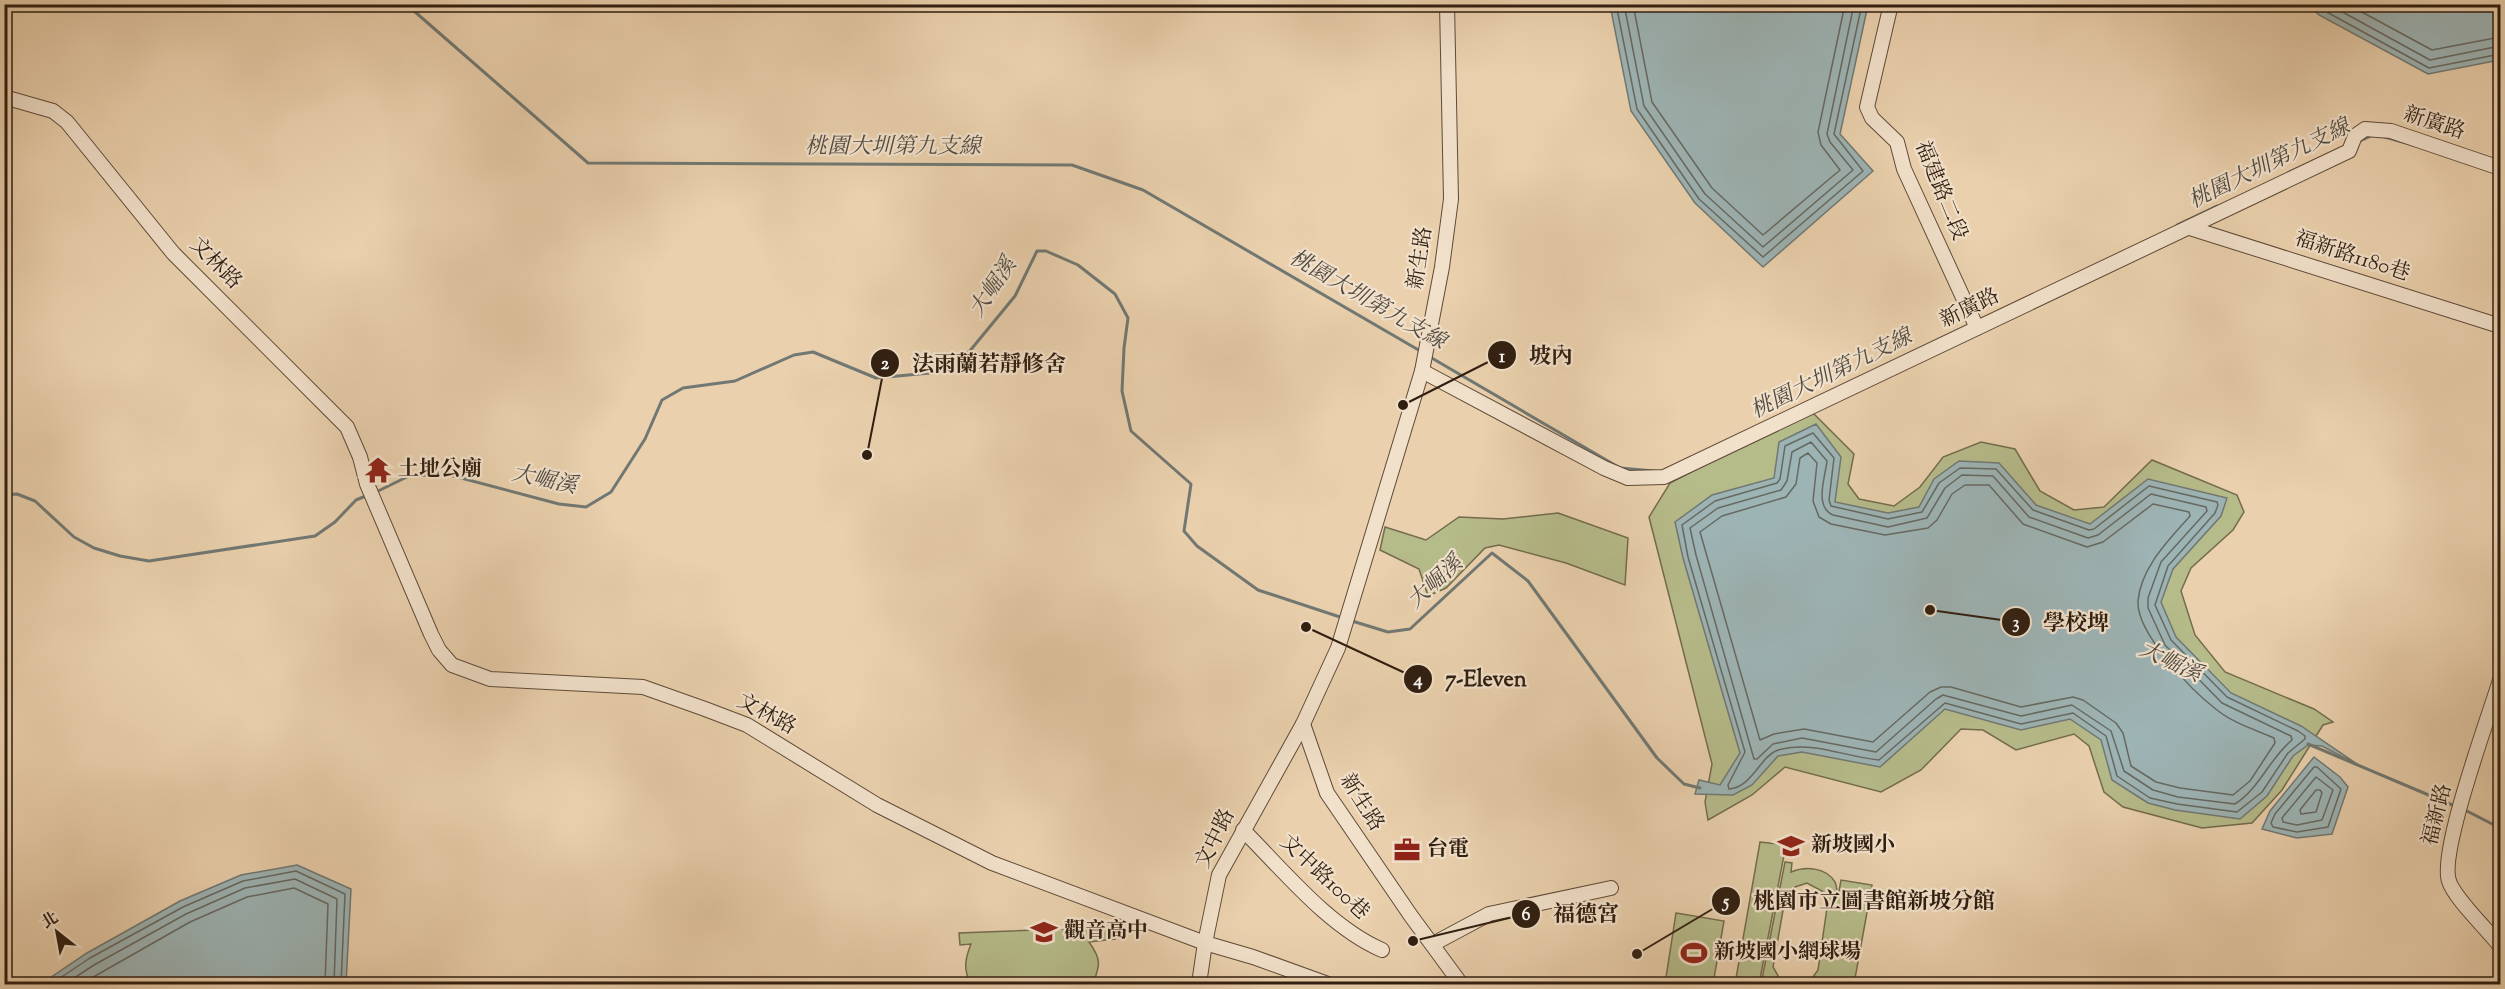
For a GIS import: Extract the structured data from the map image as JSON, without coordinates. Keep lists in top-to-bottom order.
{
  "streets": {
    "street": [
      "新廣路",
      "福建路二段",
      "福新路1180巷",
      "新生路",
      "文林路",
      "福新路",
      "文中路",
      "文中路100巷"
    ]
  },
  "crossings": [
    ["新廣路", "福建路二段"],
    ["新廣路", "福新路1180巷"],
    ["新廣路", "新生路"],
    ["新生路", "文中路"],
    ["文林路", "文中路"],
    ["文中路", "文中路100巷"]
  ],
  "water": ["桃園大圳第九支線", "大崛溪"],
  "places": {
    "other": [
      "坡內",
      "法雨蘭若靜修舍",
      "學校埤",
      "7-Eleven",
      "福德宮",
      "桃園市立圖書館新坡分館"
    ],
    "temple": ["土地公廟"],
    "school or university": ["新坡國小", "觀音高中"],
    "office": ["台電"],
    "sports": ["新坡國小網球場"]
  },
  "north": "top left"
}
